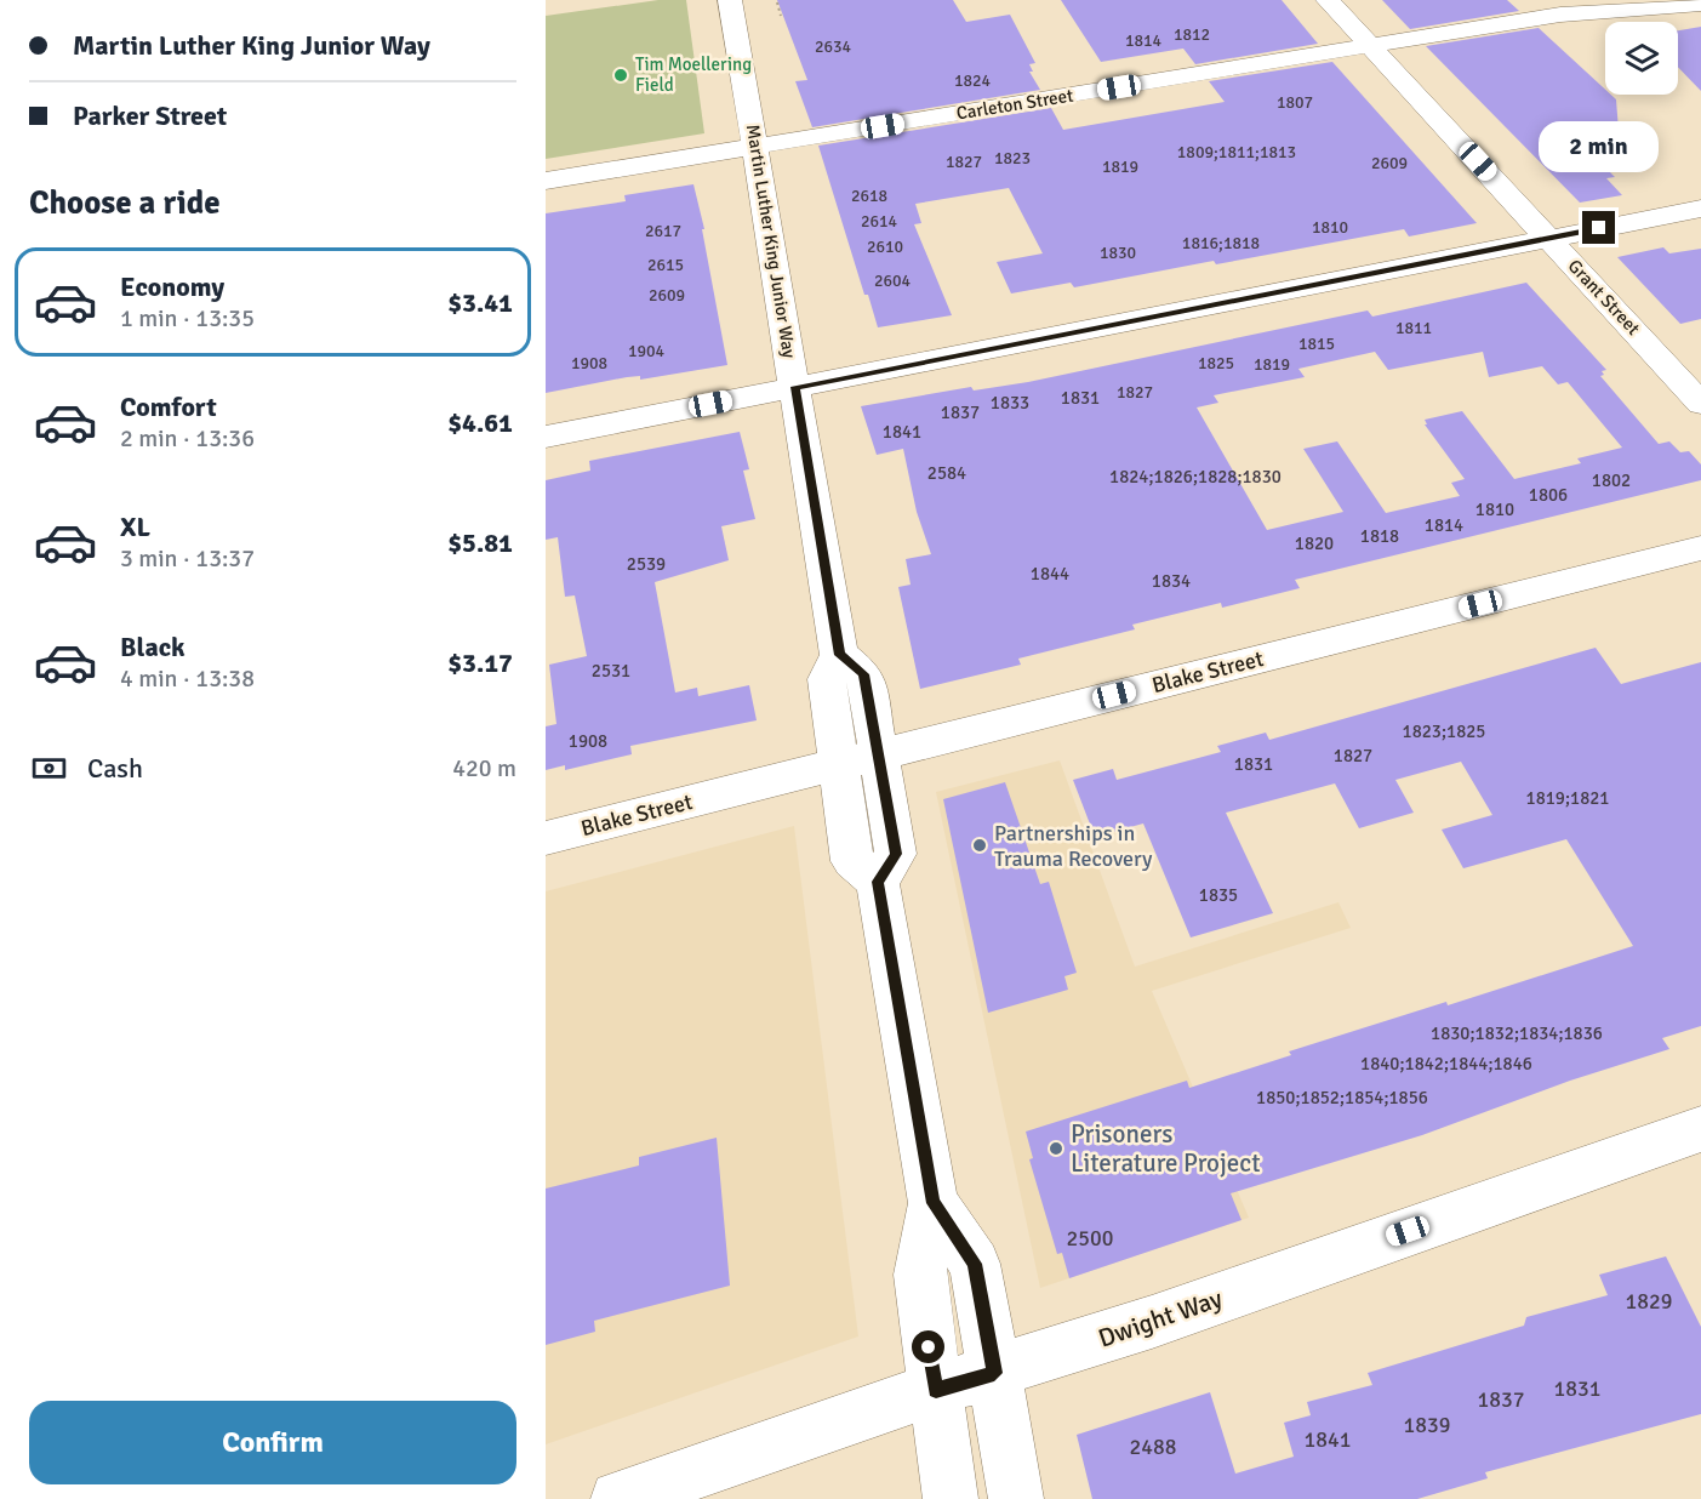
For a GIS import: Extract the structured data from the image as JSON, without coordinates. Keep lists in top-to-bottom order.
{
  "streets": {
    "street": [
      "Carleton Street",
      "Martin Luther King Junior Way",
      "Grant Street",
      "Blake Street",
      "Dwight Way"
    ]
  },
  "crossings": [
    ["Carleton Street", "Martin Luther King Junior Way"],
    ["Carleton Street", "Grant Street"],
    ["Martin Luther King Junior Way", "Blake Street"]
  ],
  "places": ["Tim Moellering Field", "Partnerships in Trauma Recovery", "Prisoners Literature Project"],
  "house_numbers": [
    "1812",
    "1814",
    "2634",
    "1824",
    "1807",
    "1809;1811;1813",
    "1823",
    "1827",
    "2609",
    "1819",
    "2618",
    "2614",
    "1810",
    "2617",
    "1816;1818",
    "2610",
    "1830",
    "2615",
    "2604",
    "2609",
    "1811",
    "1815",
    "1904",
    "1908",
    "1825",
    "1819",
    "1827",
    "1831",
    "1833",
    "1837",
    "1841",
    "2584",
    "1824;1826;1828;1830",
    "1802",
    "1806",
    "1810",
    "1814",
    "1818",
    "1820",
    "2539",
    "1844",
    "1834",
    "2531",
    "1823;1825",
    "1908",
    "1827",
    "1831",
    "1819;1821",
    "1835",
    "1830;1832;1834;1836",
    "1840;1842;1844;1846",
    "1850;1852;1854;1856",
    "2500",
    "1829",
    "1831",
    "1837",
    "1839",
    "1841",
    "2488"
  ],
  "page": {
    "banner": ["Martin Luther King Junior Way", "Parker Street"],
    "bubble": "2 min",
    "heading": "Choose a ride",
    "list": [
      {
        "name": "Economy",
        "note": "1 min · 13:35",
        "value": "$3.41"
      },
      {
        "name": "Comfort",
        "note": "2 min · 13:36",
        "value": "$4.61"
      },
      {
        "name": "XL",
        "note": "3 min · 13:37",
        "value": "$5.81"
      },
      {
        "name": "Black",
        "note": "4 min · 13:38",
        "value": "$3.17"
      }
    ],
    "pay": ["Cash", "420 m"],
    "buttons": "Confirm"
  }
}
